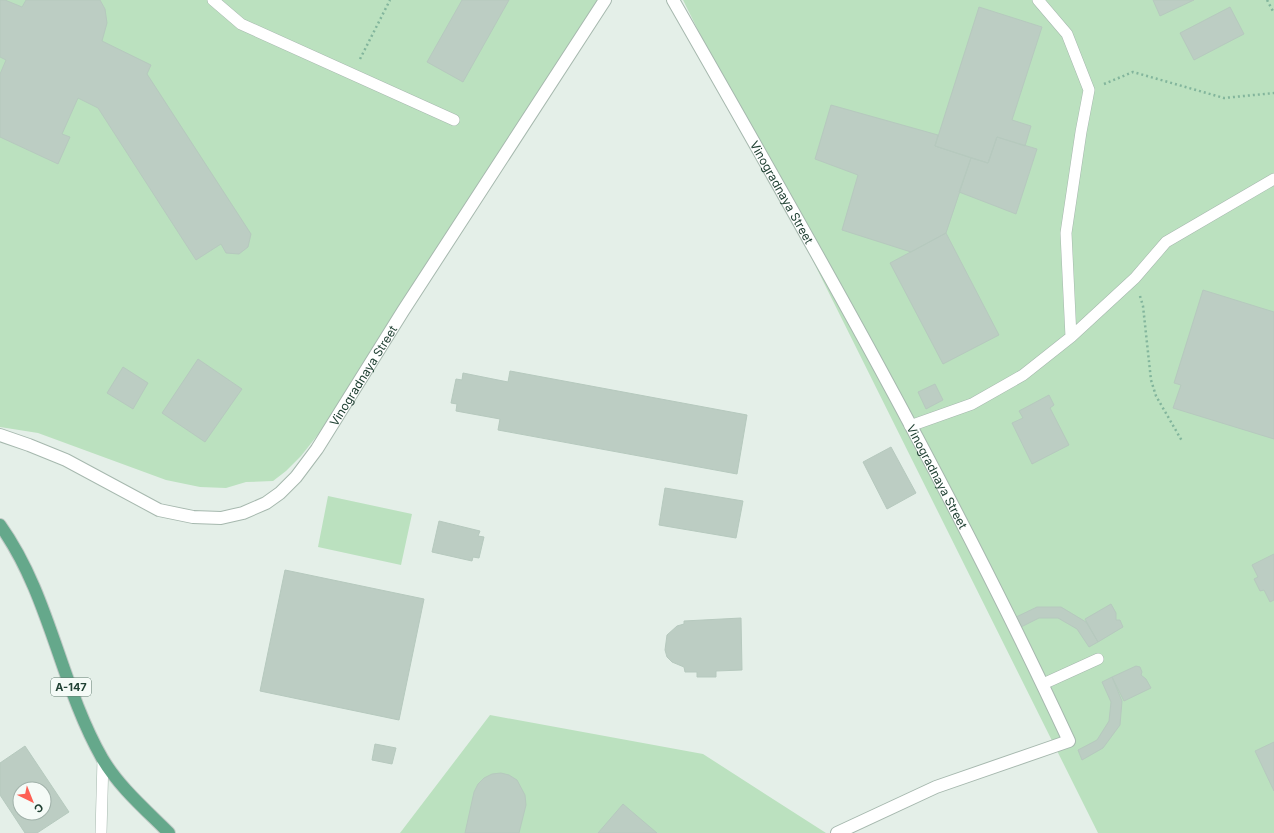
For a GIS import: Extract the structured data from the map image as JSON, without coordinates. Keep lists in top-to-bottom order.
{
  "streets": {
    "main road": ["А-147"],
    "street": ["Vinogradnaya Street"]
  },
  "north": "bottom right"
}
